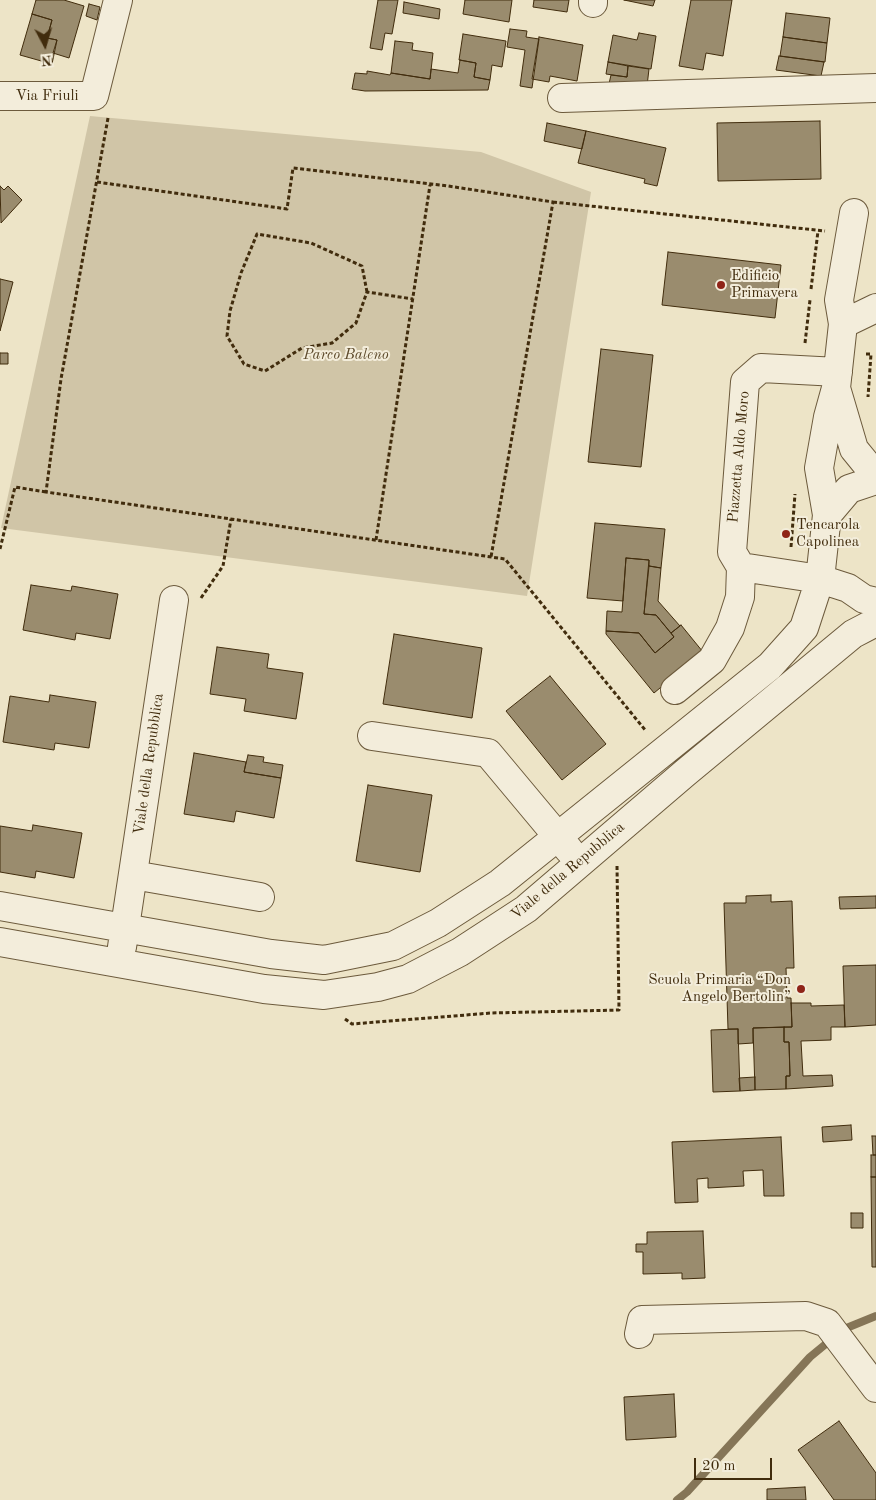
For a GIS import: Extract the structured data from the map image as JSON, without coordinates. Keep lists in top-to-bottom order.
{
  "streets": {
    "street": ["Via Friuli", "Piazzetta Aldo Moro", "Viale della Repubblica"]
  },
  "parks": ["Parco Baleno"],
  "places": ["Edificio Primavera", "Tencarola Capolinea", "Scuola Primaria “Don Angelo Bertolin”"],
  "scale_bar": "20 m",
  "north": "bottom"
}
